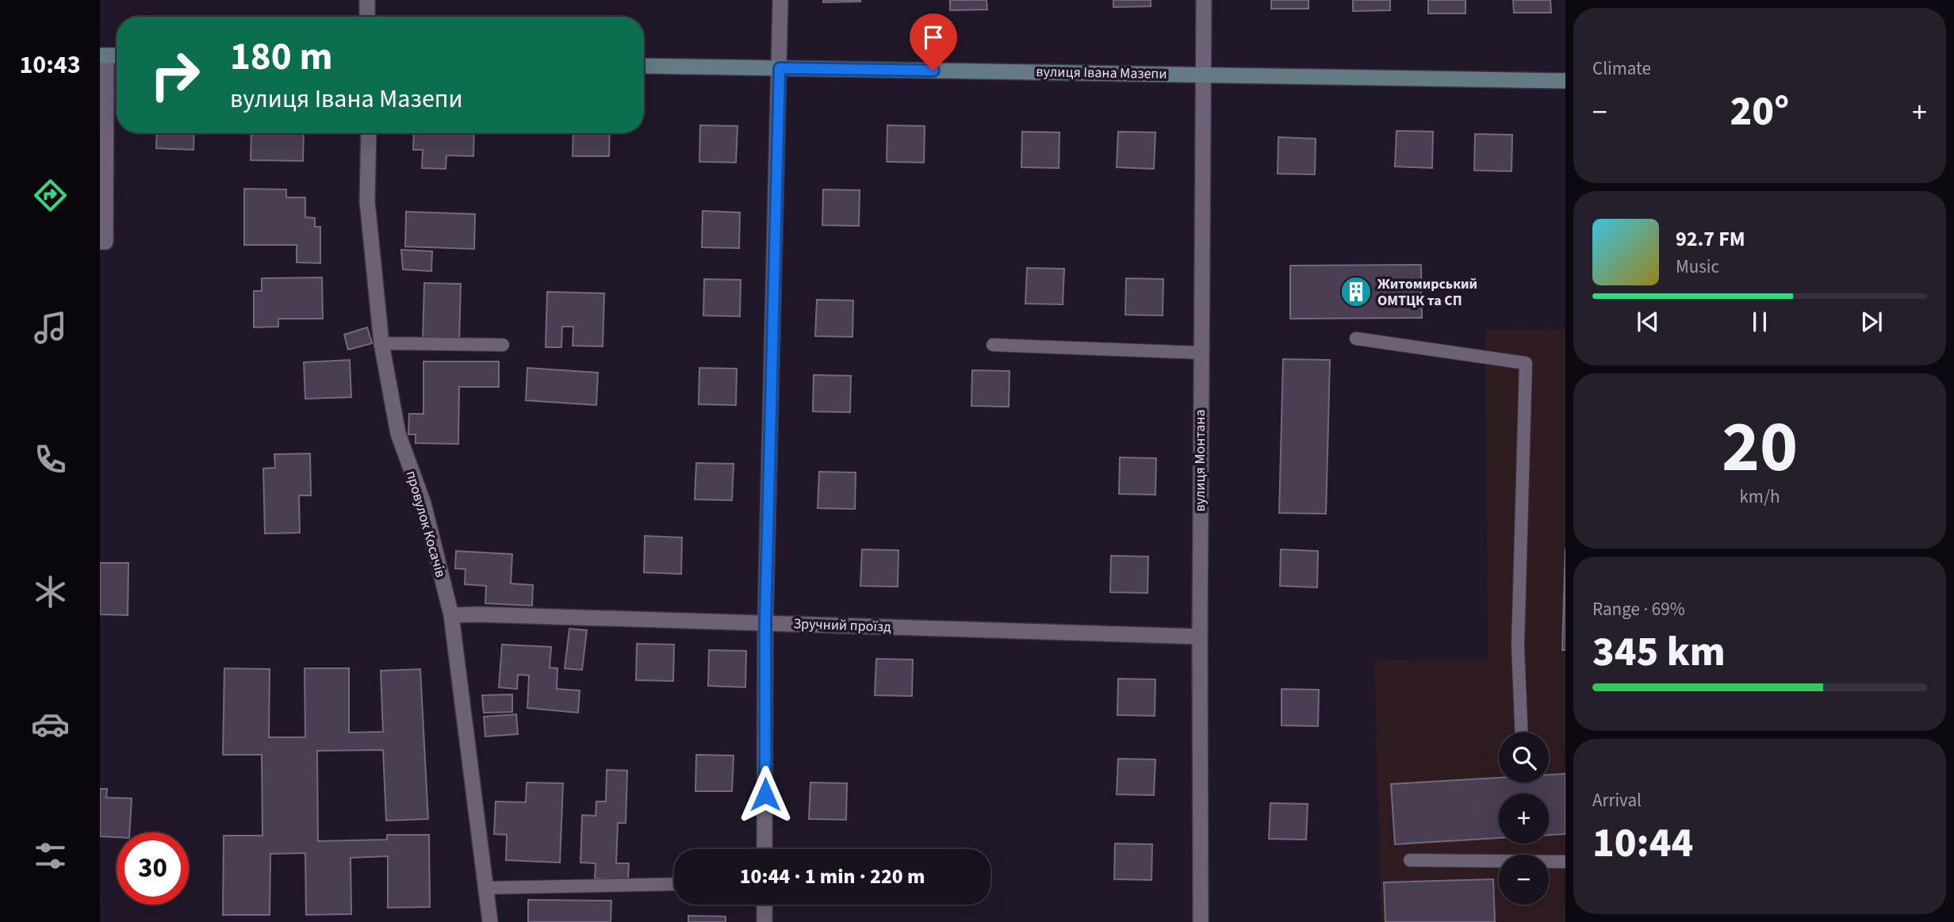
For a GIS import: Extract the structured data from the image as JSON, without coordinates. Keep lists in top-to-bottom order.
{
  "streets": {
    "main road": ["вулиця Івана Мазепи"],
    "street": ["вулиця Монтана", "провулок Косачів", "Зручний проїзд"]
  },
  "crossings": [
    ["вулиця Івана Мазепи", "вулиця Монтана"],
    ["вулиця Монтана", "Зручний проїзд"],
    ["провулок Косачів", "Зручний проїзд"]
  ],
  "places": {
    "building": ["Житомирський ОМТЦК та СП"]
  },
  "page": {
    "tabs": "10:43",
    "tile": [
      "Climate",
      ["20", "km/h"],
      ["Range · 69%", "345 km"],
      ["Arrival", "10:44"]
    ],
    "turn": ["180 m", "вулиця Івана Мазепи"],
    "heat": ["−", "20°", "+"],
    "song": ["92.7 FM", "Music"],
    "map_buttons": ["+", "−"],
    "limit": "30",
    "trip": "10:44 · 1 min · 220 m"
  }
}
